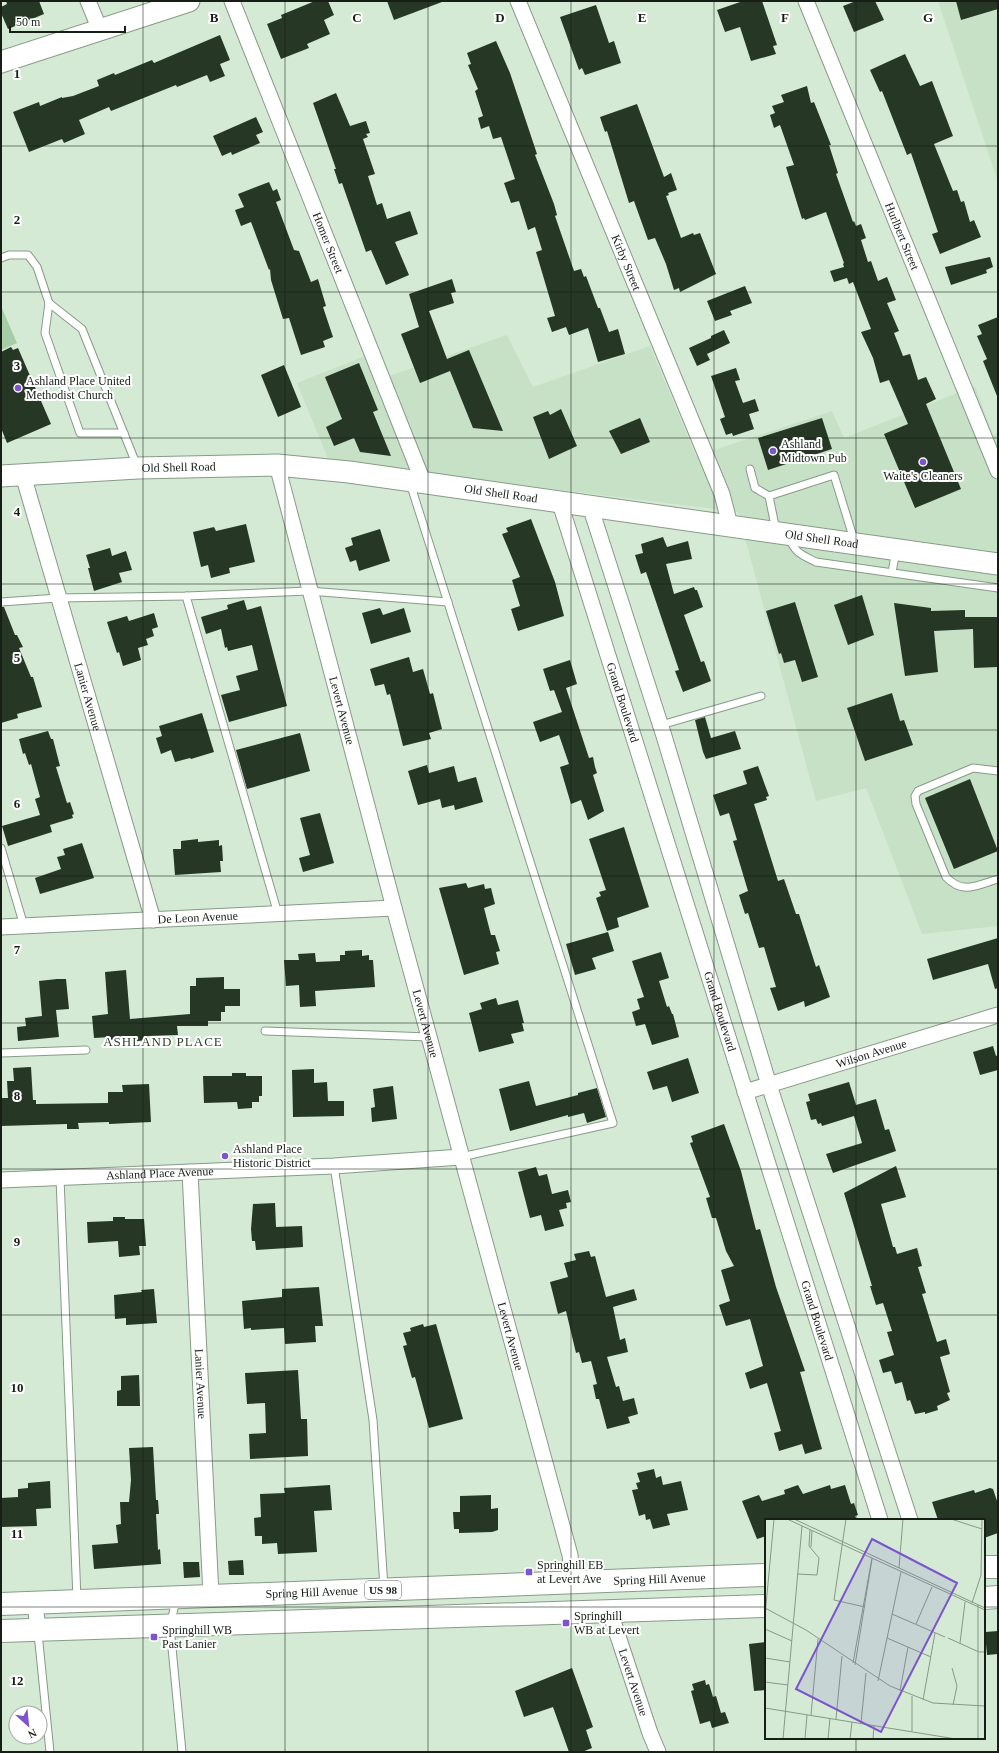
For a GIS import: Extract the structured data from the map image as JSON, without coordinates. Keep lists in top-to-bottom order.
{
  "streets": {
    "main road": ["Spring Hill Avenue", "US 98"],
    "street": [
      "Hurlbert Street",
      "Homer Street",
      "Kirby Street",
      "Old Shell Road",
      "Lanier Avenue",
      "Grand Boulevard",
      "Levert Avenue",
      "De Leon Avenue",
      "Wilson Avenue",
      "Ashland Place Avenue"
    ]
  },
  "crossings": [
    ["Homer Street", "Old Shell Road"],
    ["Kirby Street", "Old Shell Road"],
    ["Old Shell Road", "Lanier Avenue"],
    ["Old Shell Road", "Grand Boulevard"],
    ["Old Shell Road", "Levert Avenue"],
    ["Lanier Avenue", "De Leon Avenue"],
    ["Lanier Avenue", "Ashland Place Avenue"],
    ["Lanier Avenue", "Spring Hill Avenue"],
    ["Grand Boulevard", "Wilson Avenue"],
    ["Levert Avenue", "De Leon Avenue"],
    ["Levert Avenue", "Ashland Place Avenue"],
    ["Levert Avenue", "Spring Hill Avenue"]
  ],
  "districts": ["ASHLAND PLACE"],
  "places": {
    "other": [
      "Ashland Place United Methodist Church",
      "Ashland Midtown Pub",
      "Waite's Cleaners",
      "Ashland Place Historic District"
    ],
    "transit": ["Springhill EB at Levert Ave", "Springhill WB at Levert", "Springhill WB Past Lanier"]
  },
  "scale_bar": "50 m",
  "north": "bottom right",
  "grid": {
    "columns": [
      "B",
      "C",
      "D",
      "E",
      "F",
      "G"
    ],
    "rows": [
      "1",
      "2",
      "3",
      "4",
      "5",
      "6",
      "7",
      "8",
      "9",
      "10",
      "11",
      "12"
    ]
  }
}
